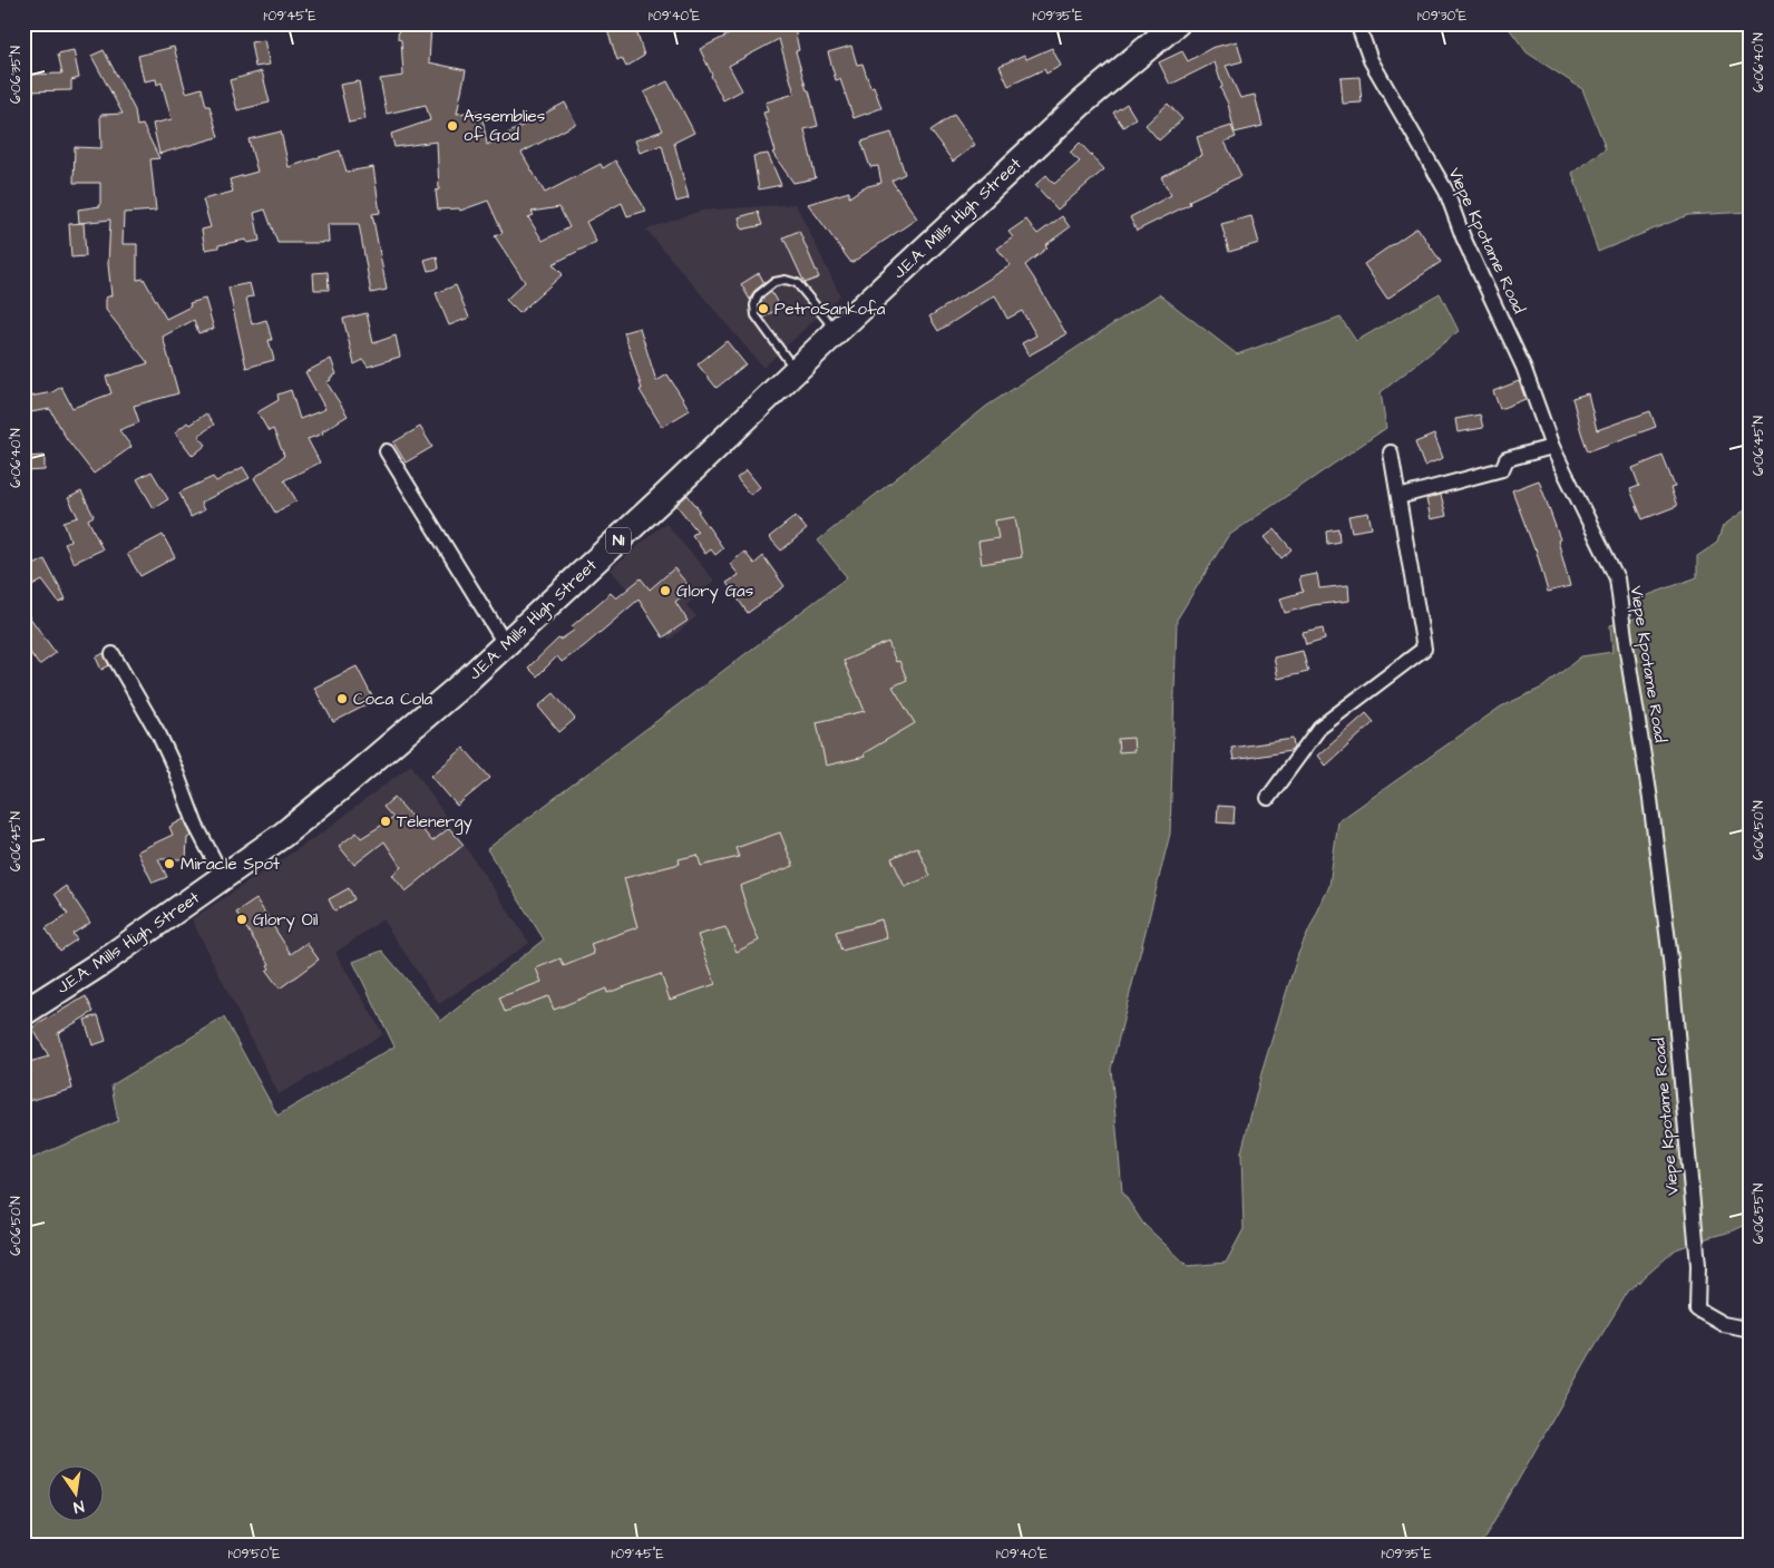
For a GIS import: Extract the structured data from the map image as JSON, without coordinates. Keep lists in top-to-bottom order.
{
  "streets": {
    "highway": ["J.E.A. Mills High Street", "N1"],
    "street": ["Viepe Kpotame Road"]
  },
  "places": [
    "Assemblies of God",
    "PetroSankofa",
    "Glory Gas",
    "Coca Cola",
    "Telenergy",
    "Miracle Spot",
    "Glory Oil"
  ],
  "north": "bottom",
  "coordinates": [
    "1°09'45\"E",
    "1°09'40\"E",
    "1°09'35\"E",
    "1°09'30\"E",
    "6°06'40\"N",
    "6°06'35\"N",
    "6°06'45\"N",
    "6°06'50\"N",
    "6°06'55\"N",
    "1°09'50\"E"
  ]
}
